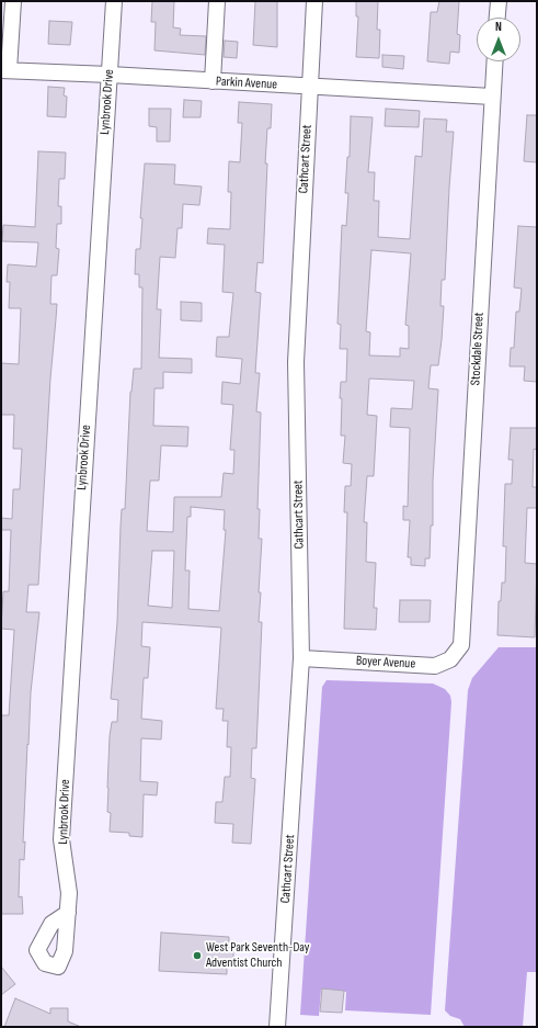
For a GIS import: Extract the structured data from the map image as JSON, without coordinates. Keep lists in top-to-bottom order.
{
  "streets": {
    "street": [
      "Parkin Avenue",
      "Lynbrook Drive",
      "Cathcart Street",
      "Stockdale Street",
      "Boyer Avenue"
    ]
  },
  "crossings": [
    ["Parkin Avenue", "Lynbrook Drive"],
    ["Parkin Avenue", "Cathcart Street"],
    ["Parkin Avenue", "Stockdale Street"],
    ["Cathcart Street", "Boyer Avenue"],
    ["Stockdale Street", "Boyer Avenue"]
  ],
  "places": ["West Park Seventh-Day Adventist Church"],
  "north": "top"
}
